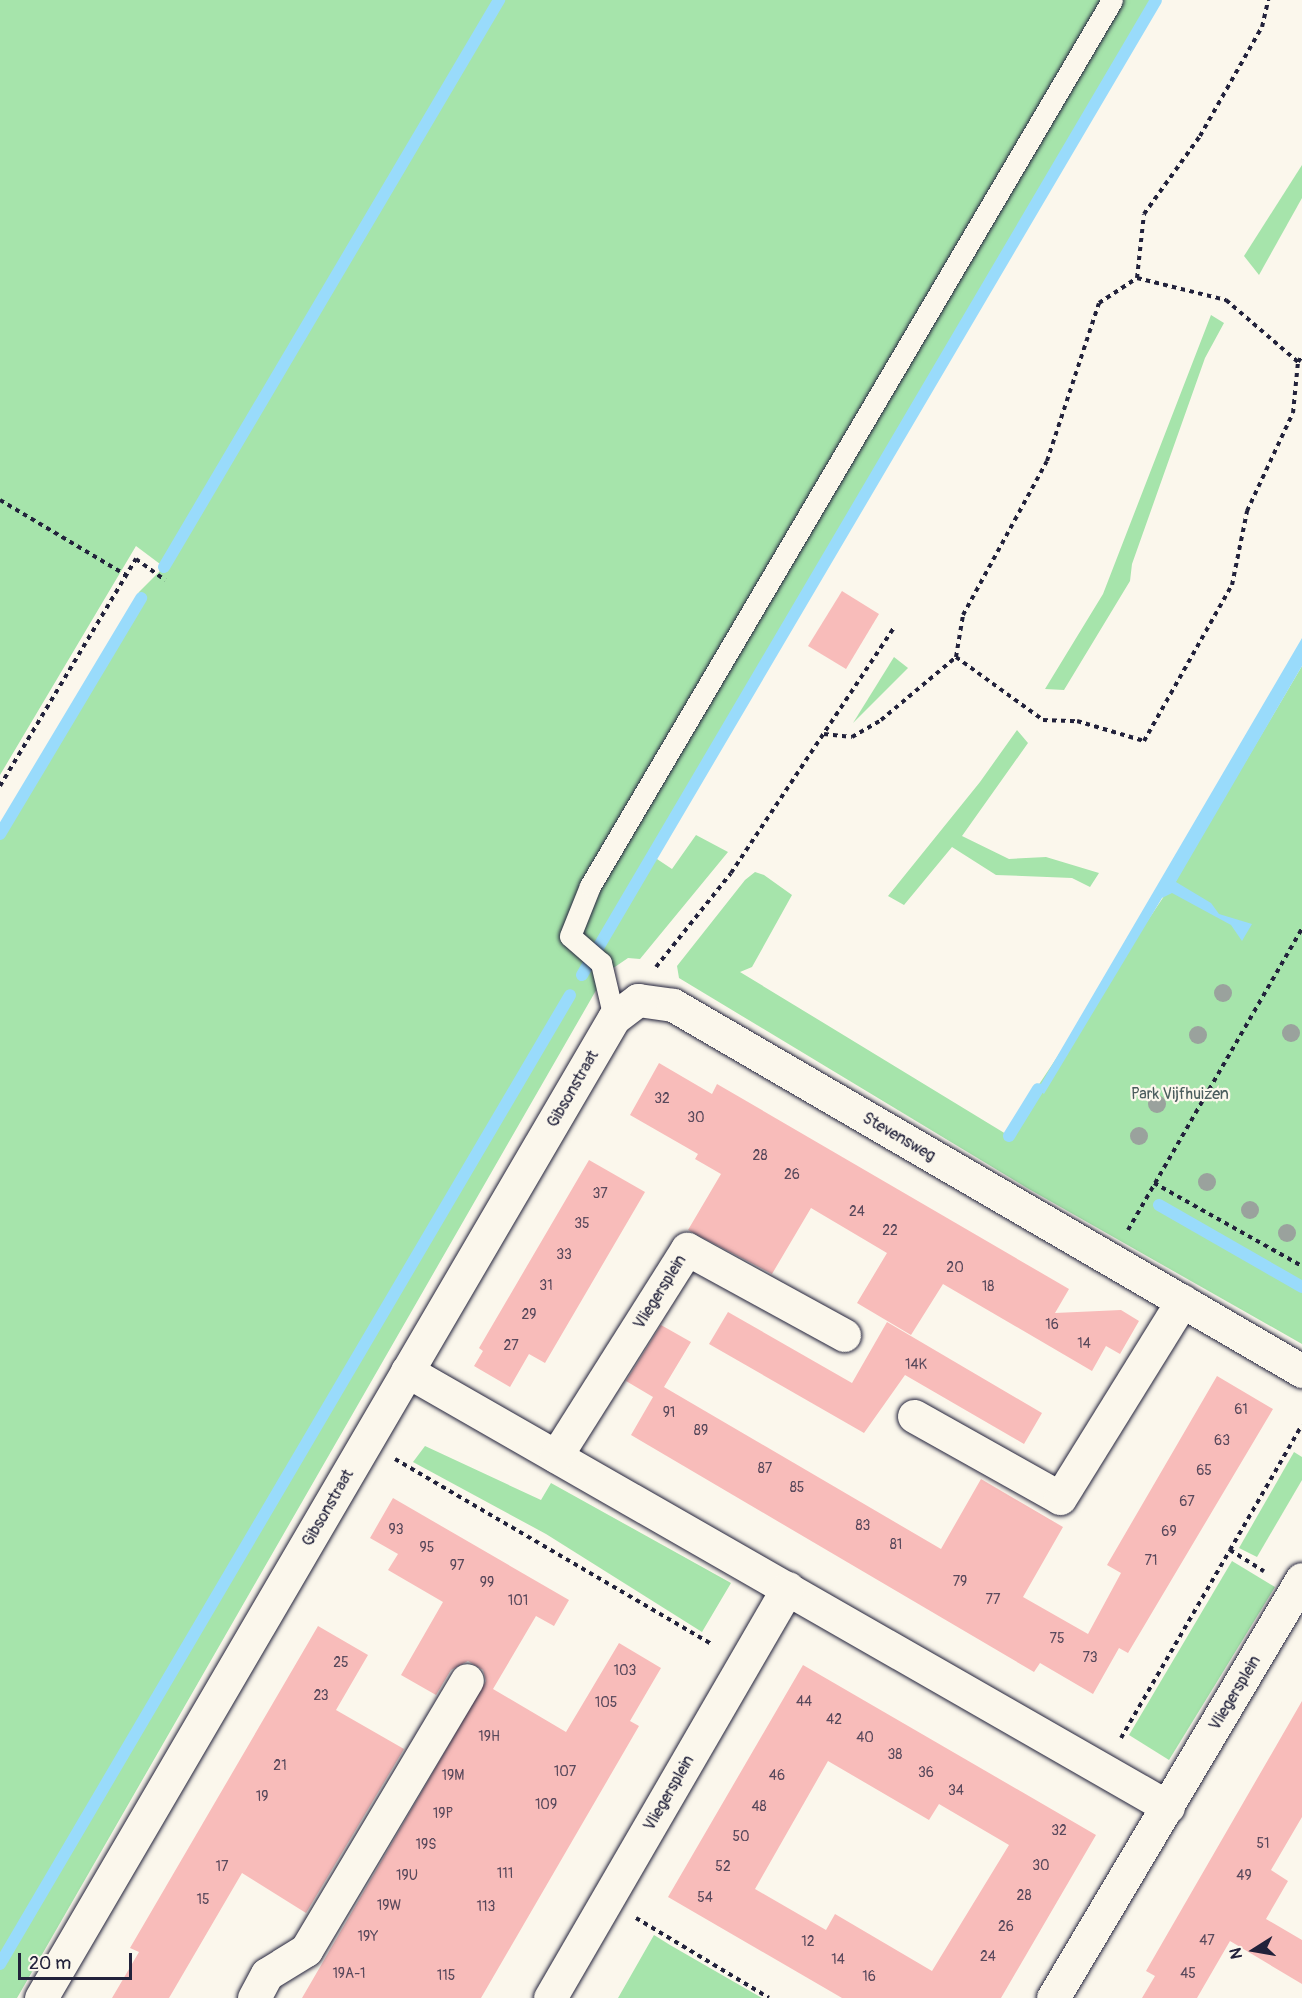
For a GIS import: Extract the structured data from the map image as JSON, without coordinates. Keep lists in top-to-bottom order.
{
  "streets": {
    "street": ["Gibsonstraat", "Stevensweg", "Vliegersplein"]
  },
  "crossings": [
    ["Gibsonstraat", "Stevensweg"]
  ],
  "parks": ["Park Vijfhuizen"],
  "house_numbers": [
    "32",
    "30",
    "28",
    "26",
    "37",
    "24",
    "35",
    "22",
    "33",
    "20",
    "31",
    "18",
    "29",
    "16",
    "14",
    "27",
    "14K",
    "61",
    "91",
    "89",
    "63",
    "87",
    "65",
    "85",
    "67",
    "83",
    "93",
    "69",
    "81",
    "95",
    "71",
    "97",
    "79",
    "99",
    "77",
    "101",
    "75",
    "73",
    "25",
    "103",
    "23",
    "44",
    "105",
    "42",
    "19H",
    "40",
    "38",
    "21",
    "107",
    "36",
    "19M",
    "46",
    "34",
    "19",
    "109",
    "48",
    "19P",
    "32",
    "50",
    "51",
    "19S",
    "30",
    "17",
    "52",
    "111",
    "19U",
    "49",
    "28",
    "54",
    "15",
    "19W",
    "113",
    "26",
    "19Y",
    "47",
    "12",
    "24",
    "14",
    "19A-1",
    "45",
    "115",
    "16"
  ],
  "scale_bar": "20 m",
  "north": "left"
}
